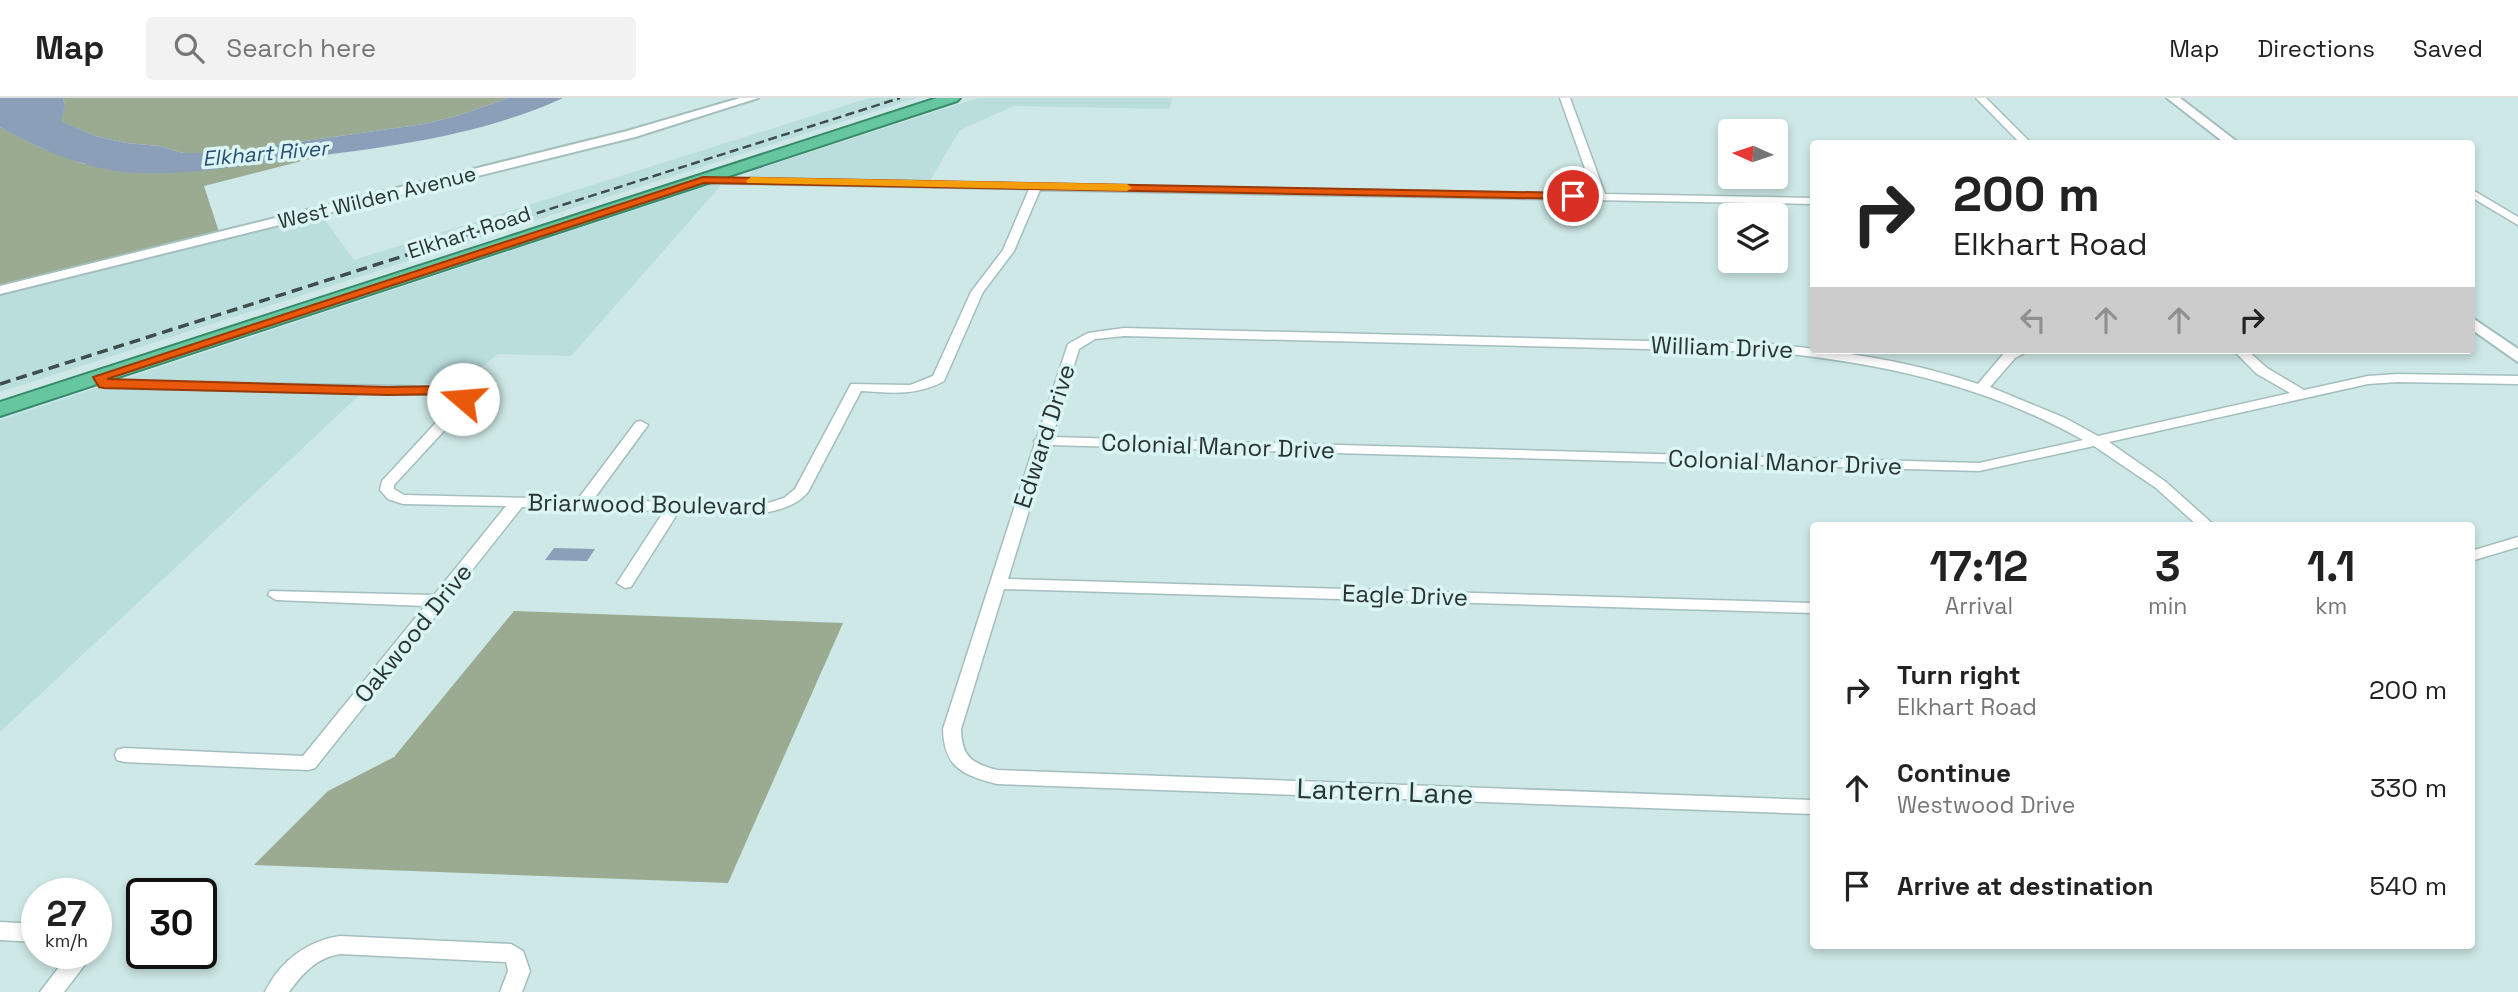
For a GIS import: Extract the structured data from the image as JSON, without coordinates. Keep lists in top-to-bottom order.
{
  "streets": {
    "highway": ["Elkhart Road"],
    "street": [
      "West Wilden Avenue",
      "William Drive",
      "Edward Drive",
      "Colonial Manor Drive",
      "Briarwood Boulevard",
      "Eagle Drive",
      "Oakwood Drive",
      "Lantern Lane"
    ]
  },
  "crossings": [
    ["Elkhart Road", "Briarwood Boulevard"],
    ["William Drive", "Edward Drive"],
    ["William Drive", "Colonial Manor Drive"],
    ["Edward Drive", "Colonial Manor Drive"],
    ["Edward Drive", "Eagle Drive"],
    ["Edward Drive", "Lantern Lane"],
    ["Briarwood Boulevard", "Oakwood Drive"]
  ],
  "water": ["Elkhart River"],
  "north": "left",
  "page": {
    "header": "Map",
    "search": "Search here",
    "nav": ["Map", "Directions", "Saved"],
    "turn": ["200 m", "Elkhart Road"],
    "eta": [
      "17:12",
      "Arrival",
      "3",
      "min",
      "1.1",
      "km"
    ],
    "list": [
      {
        "name": "Turn right",
        "note": "Elkhart Road",
        "value": "200 m"
      },
      {
        "name": "Continue",
        "note": "Westwood Drive",
        "value": "330 m"
      },
      {
        "name": "Arrive at destination",
        "value": "540 m"
      }
    ],
    "speed": "27 km/h",
    "limit": "30"
  }
}
